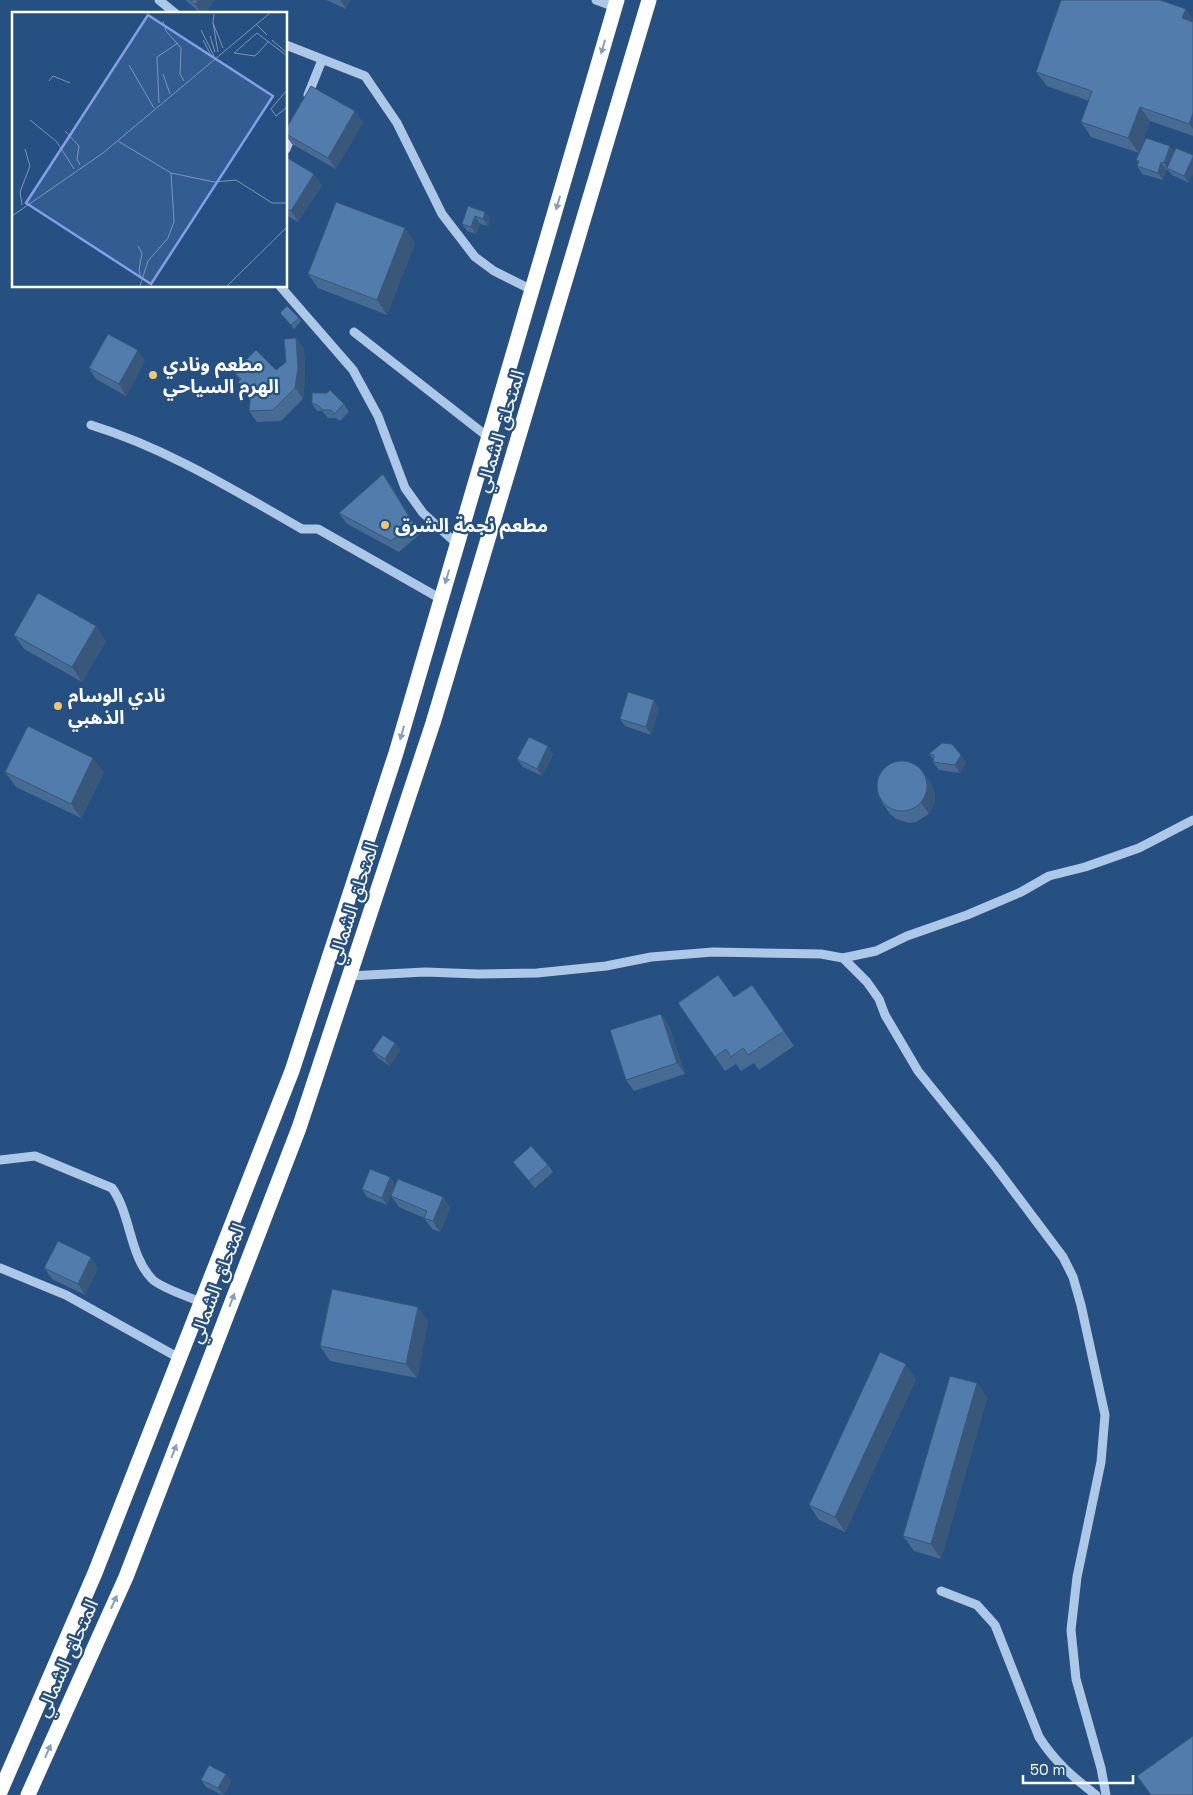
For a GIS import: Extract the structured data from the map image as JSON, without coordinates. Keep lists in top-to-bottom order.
{
  "streets": {
    "highway": ["المتحلق الشمالي"]
  },
  "places": ["مطعم ونادي الهرم السياحي", "مطعم نجمة الشرق", "نادي الوسام الذهبي"],
  "scale_bar": "50 m"
}
